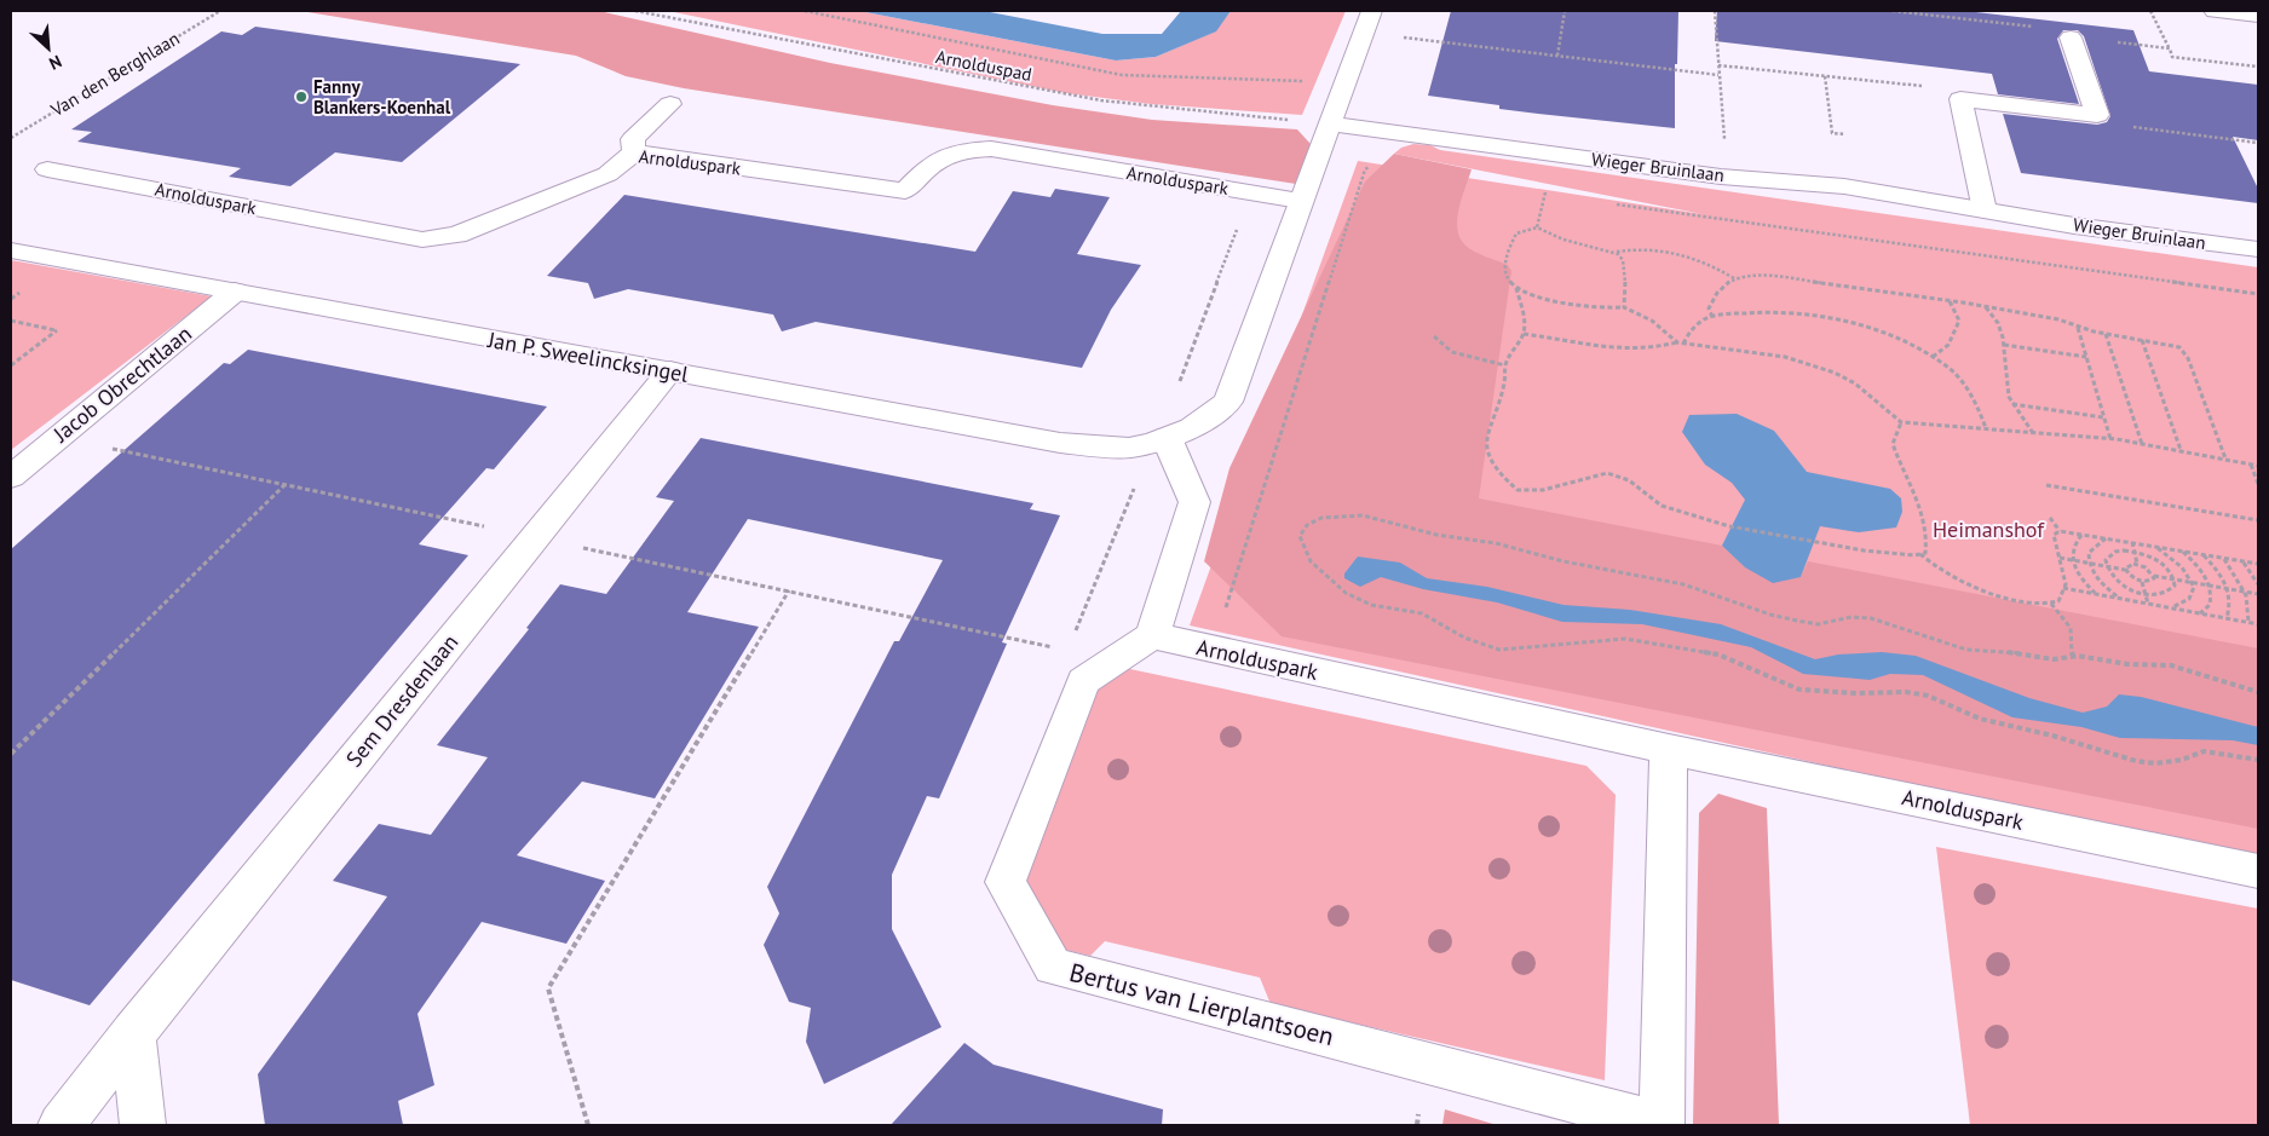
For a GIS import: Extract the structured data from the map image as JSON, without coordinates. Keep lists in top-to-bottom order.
{
  "streets": {
    "street": [
      "Arnolduspark",
      "Wieger Bruinlaan",
      "Jan P. Sweelincksingel",
      "Jacob Obrechtlaan",
      "Sem Dresdenlaan",
      "Bertus van Lierplantsoen"
    ],
    "path": ["Arnolduspad", "Van den Berghlaan"]
  },
  "crossings": [
    ["Arnolduspad", "Wieger Bruinlaan"],
    ["Arnolduspark", "Bertus van Lierplantsoen"],
    ["Jan P. Sweelincksingel", "Jacob Obrechtlaan"],
    ["Jan P. Sweelincksingel", "Sem Dresdenlaan"]
  ],
  "parks": ["Heimanshof"],
  "places": ["Fanny Blankers-Koenhal"],
  "north": "bottom right"
}
